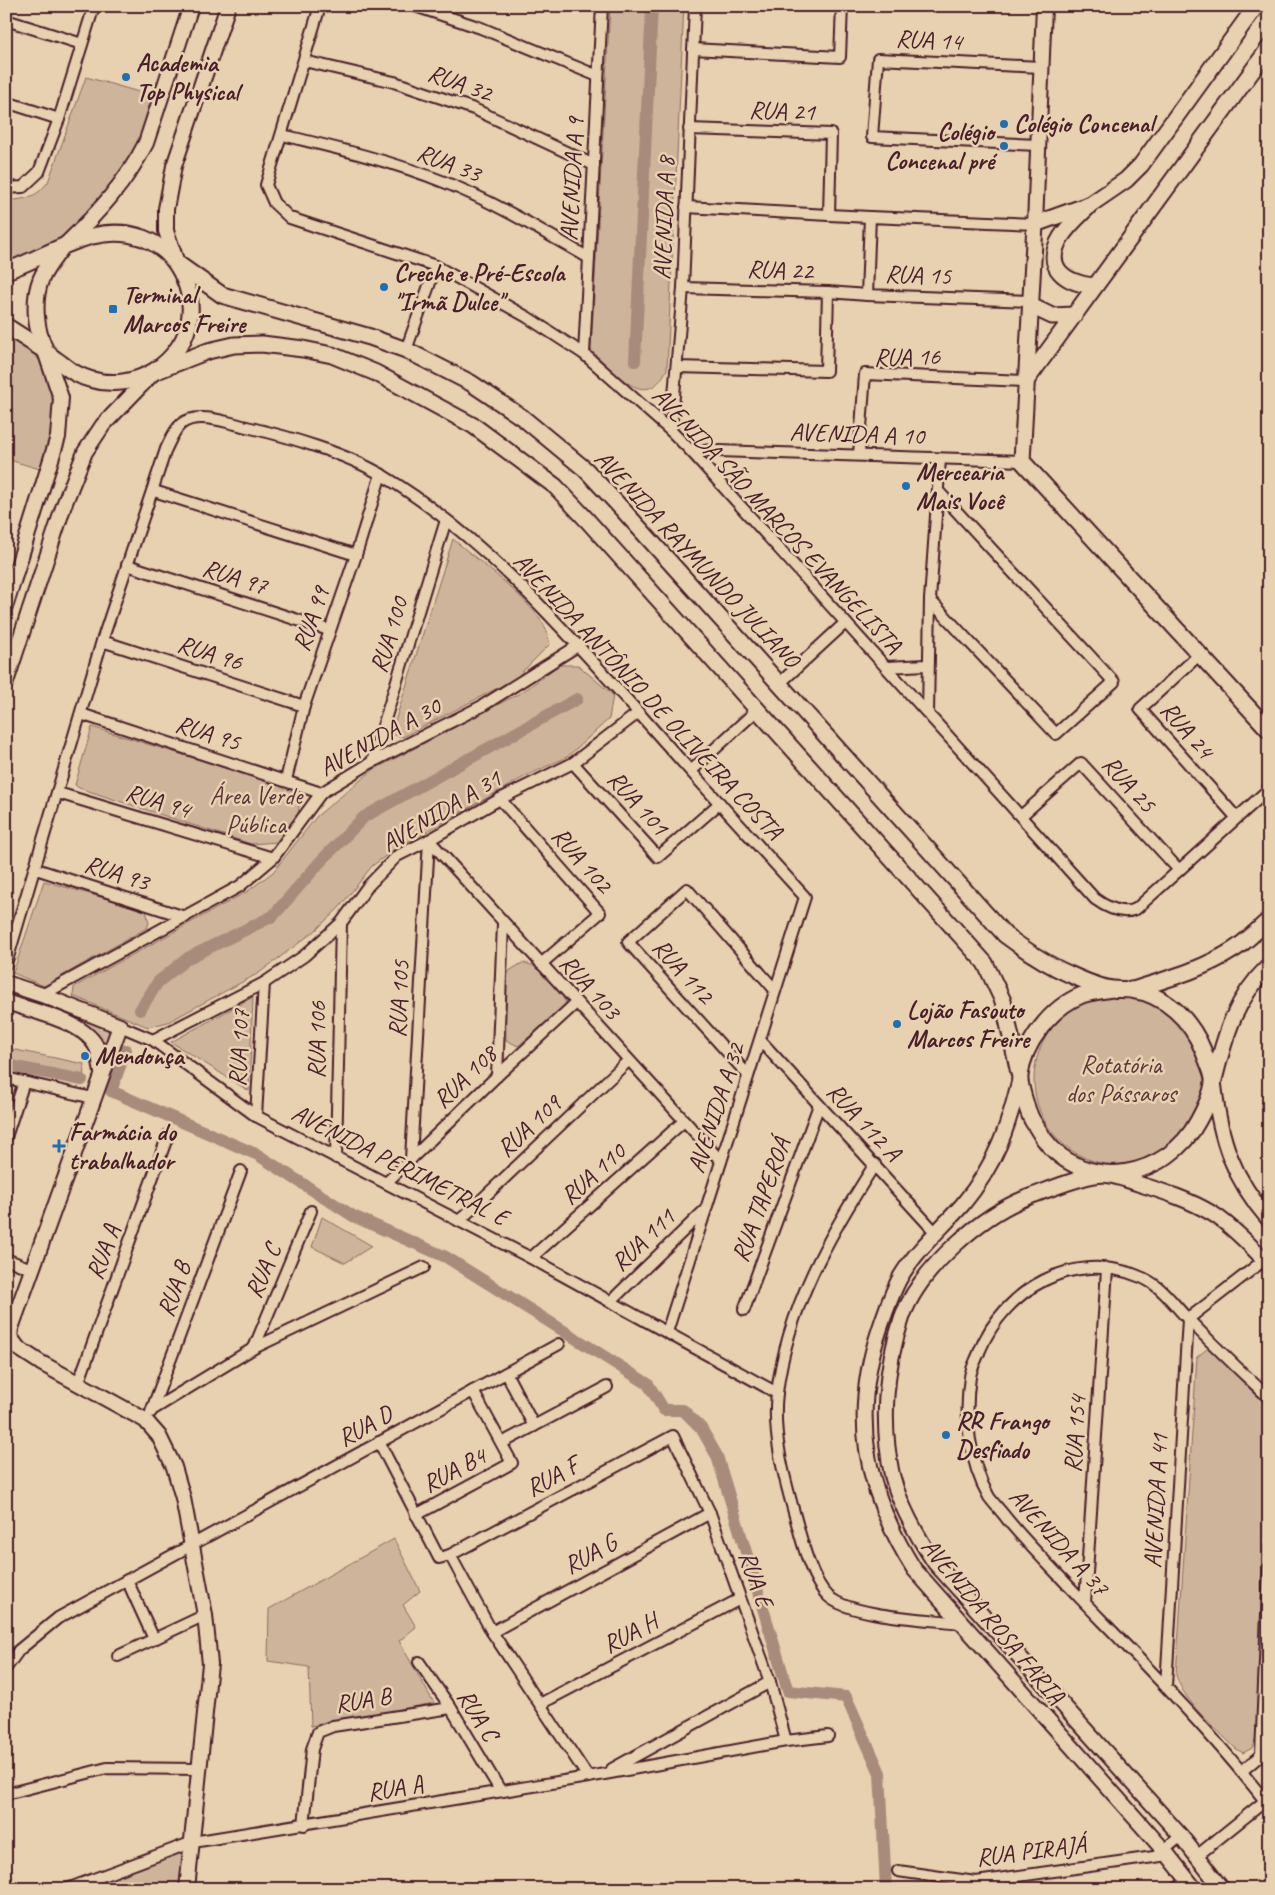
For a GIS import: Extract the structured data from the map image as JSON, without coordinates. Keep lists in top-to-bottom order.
{
  "streets": {
    "main road": ["AVENIDA RAYMUNDO JULIANO"],
    "street": [
      "RUA 14",
      "RUA 32",
      "RUA 21",
      "RUA 33",
      "AVENIDA A 9",
      "AVENIDA A 8",
      "RUA 22",
      "RUA 15",
      "RUA 16",
      "AVENIDA A 10",
      "AVENIDA SÃO MARCOS EVANGELISTA",
      "RUA 97",
      "RUA 99",
      "RUA 100",
      "RUA 96",
      "AVENIDA ANTÔNIO DE OLIVEIRA COSTA",
      "RUA 24",
      "RUA 95",
      "AVENIDA A 30",
      "RUA 25",
      "RUA 94",
      "RUA 101",
      "AVENIDA A 31",
      "RUA 102",
      "RUA 93",
      "RUA 112",
      "RUA 103",
      "RUA 105",
      "RUA 106",
      "RUA 107",
      "RUA 108",
      "AVENIDA A 32",
      "RUA 112 A",
      "RUA 109",
      "AVENIDA PERIMETRAL E",
      "RUA 110",
      "RUA TAPEROÁ",
      "RUA 111",
      "RUA A",
      "RUA C",
      "RUA B",
      "RUA D",
      "RUA 154",
      "RUA B4",
      "RUA F",
      "AVENIDA A 41",
      "AVENIDA A 37",
      "RUA G",
      "RUA E",
      "AVENIDA ROSA FARIA",
      "RUA H",
      "RUA PIRAJÁ"
    ]
  },
  "crossings": [
    ["RUA 32", "AVENIDA A 9"],
    ["RUA 32", "AVENIDA SÃO MARCOS EVANGELISTA"],
    ["RUA 21", "AVENIDA A 8"],
    ["RUA 33", "AVENIDA A 9"],
    ["RUA 33", "AVENIDA SÃO MARCOS EVANGELISTA"],
    ["AVENIDA A 9", "AVENIDA SÃO MARCOS EVANGELISTA"],
    ["AVENIDA A 8", "RUA 22"],
    ["AVENIDA A 8", "AVENIDA SÃO MARCOS EVANGELISTA"],
    ["RUA 16", "AVENIDA A 10"],
    ["AVENIDA A 10", "AVENIDA SÃO MARCOS EVANGELISTA"],
    ["AVENIDA SÃO MARCOS EVANGELISTA", "RUA 24"],
    ["AVENIDA SÃO MARCOS EVANGELISTA", "RUA 25"],
    ["RUA 97", "RUA 99"],
    ["RUA 97", "AVENIDA ANTÔNIO DE OLIVEIRA COSTA"],
    ["RUA 99", "RUA 96"],
    ["RUA 99", "AVENIDA ANTÔNIO DE OLIVEIRA COSTA"],
    ["RUA 99", "RUA 95"],
    ["RUA 100", "AVENIDA ANTÔNIO DE OLIVEIRA COSTA"],
    ["RUA 100", "AVENIDA A 30"],
    ["RUA 96", "AVENIDA ANTÔNIO DE OLIVEIRA COSTA"],
    ["AVENIDA ANTÔNIO DE OLIVEIRA COSTA", "RUA 95"],
    ["AVENIDA ANTÔNIO DE OLIVEIRA COSTA", "AVENIDA A 30"],
    ["AVENIDA ANTÔNIO DE OLIVEIRA COSTA", "RUA 94"],
    ["AVENIDA ANTÔNIO DE OLIVEIRA COSTA", "RUA 101"],
    ["AVENIDA ANTÔNIO DE OLIVEIRA COSTA", "AVENIDA A 31"],
    ["AVENIDA ANTÔNIO DE OLIVEIRA COSTA", "RUA 93"],
    ["AVENIDA ANTÔNIO DE OLIVEIRA COSTA", "AVENIDA A 32"],
    ["RUA 95", "AVENIDA A 30"],
    ["AVENIDA A 30", "RUA 94"],
    ["AVENIDA A 30", "RUA 93"],
    ["AVENIDA A 30", "AVENIDA PERIMETRAL E"],
    ["RUA 101", "AVENIDA A 31"],
    ["AVENIDA A 31", "RUA 102"],
    ["AVENIDA A 31", "RUA 103"],
    ["AVENIDA A 31", "RUA 105"],
    ["AVENIDA A 31", "RUA 106"],
    ["AVENIDA A 31", "RUA 107"],
    ["AVENIDA A 31", "AVENIDA PERIMETRAL E"],
    ["RUA 102", "RUA 103"],
    ["RUA 112", "AVENIDA A 32"],
    ["RUA 103", "RUA 105"],
    ["RUA 103", "RUA 108"],
    ["RUA 103", "AVENIDA A 32"],
    ["RUA 103", "RUA 109"],
    ["RUA 103", "RUA 110"],
    ["RUA 105", "RUA 108"],
    ["RUA 106", "AVENIDA PERIMETRAL E"],
    ["RUA 107", "AVENIDA PERIMETRAL E"],
    ["RUA 108", "AVENIDA PERIMETRAL E"],
    ["AVENIDA A 32", "RUA 112 A"],
    ["AVENIDA A 32", "AVENIDA PERIMETRAL E"],
    ["AVENIDA A 32", "RUA 111"],
    ["RUA 112 A", "RUA TAPEROÁ"],
    ["RUA 112 A", "AVENIDA ROSA FARIA"],
    ["RUA 109", "AVENIDA PERIMETRAL E"],
    ["AVENIDA PERIMETRAL E", "RUA 110"],
    ["AVENIDA PERIMETRAL E", "RUA 111"],
    ["RUA A", "RUA C"],
    ["RUA A", "RUA B"],
    ["RUA A", "RUA E"],
    ["RUA C", "RUA B"],
    ["RUA 154", "AVENIDA A 37"],
    ["RUA F", "RUA E"],
    ["AVENIDA A 41", "AVENIDA A 37"],
    ["RUA G", "RUA E"],
    ["RUA E", "RUA H"],
    ["AVENIDA ROSA FARIA", "RUA PIRAJÁ"]
  ],
  "parks": ["Área Verde Pública", "Rotatória dos Pássaros"],
  "places": {
    "other": [
      "Academia Top Physical",
      "Colégio Concenal",
      "Colégio Concenal pré",
      "Creche e Pré-Escola \"Irmã Dulce\"",
      "Mercearia Mais Você",
      "Lojão Fasouto Marcos Freire",
      "Mendonça",
      "RR Frango Desfiado"
    ],
    "transit": ["Terminal Marcos Freire"],
    "health": ["Farmácia do trabalhador"]
  }
}
